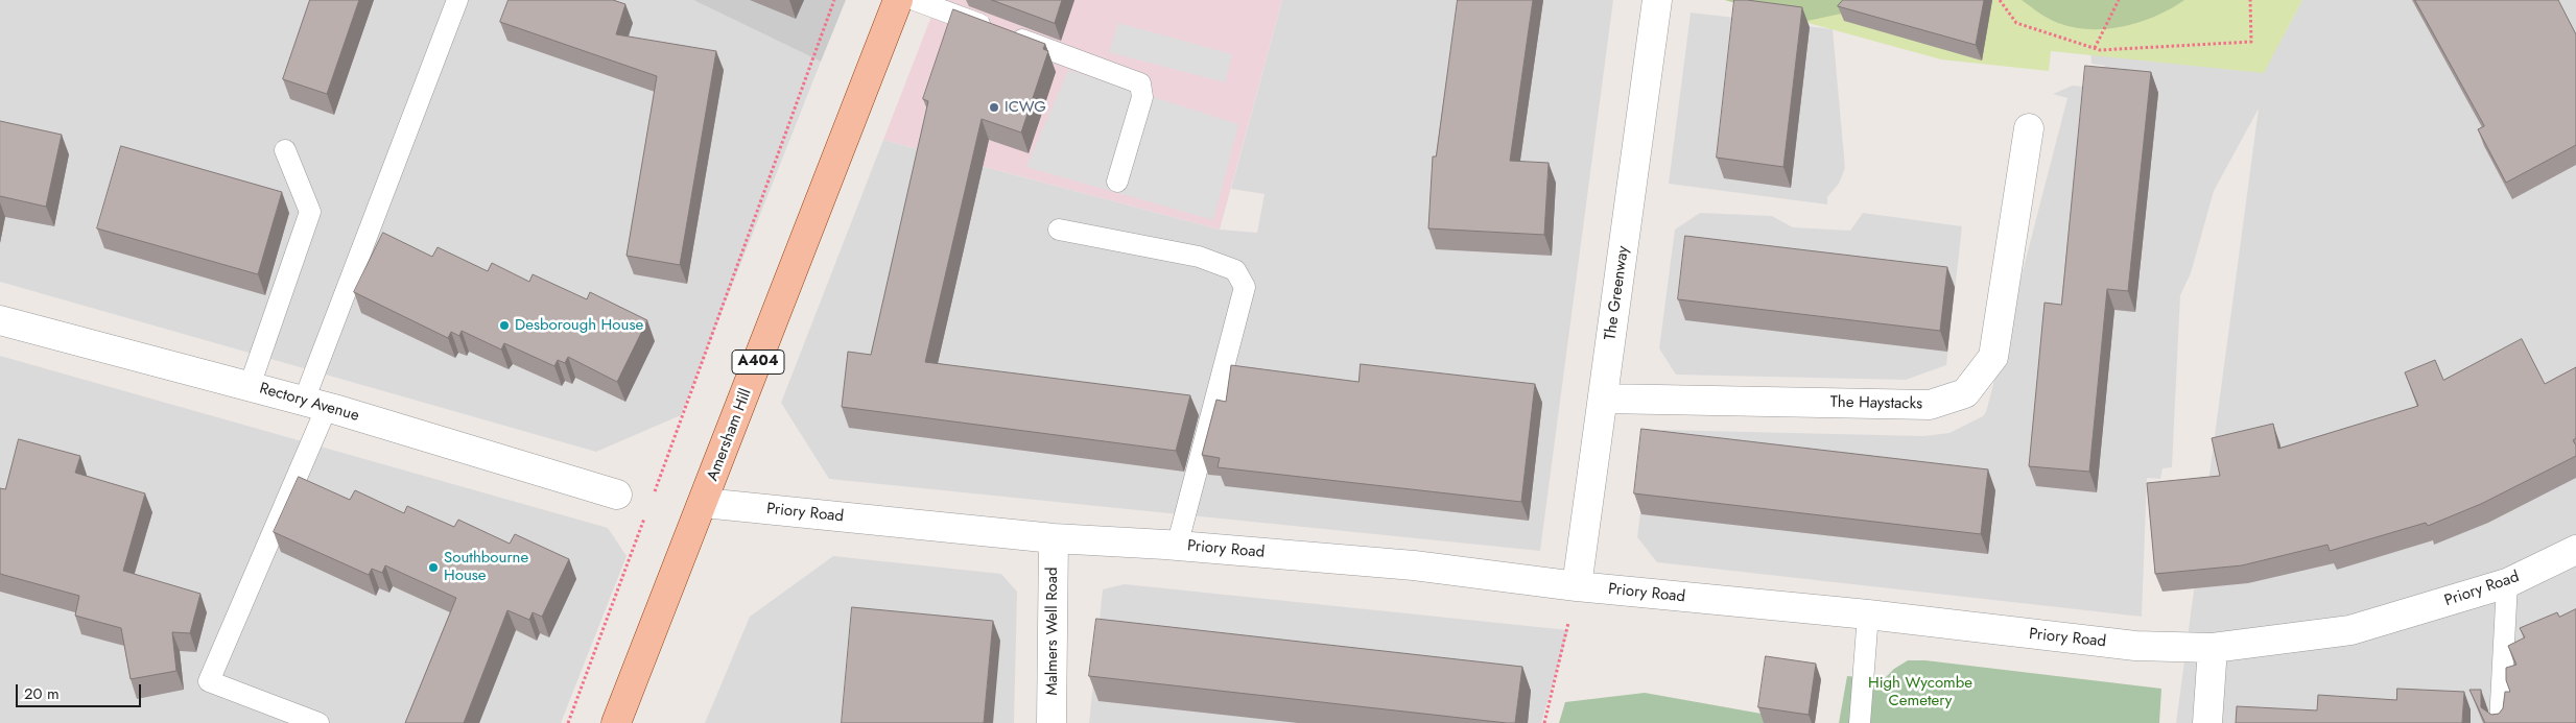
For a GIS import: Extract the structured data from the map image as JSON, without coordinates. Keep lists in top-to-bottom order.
{
  "streets": {
    "main road": ["A404", "Amersham Hill"],
    "street": [
      "The Greenway",
      "Rectory Avenue",
      "The Haystacks",
      "Priory Road",
      "Malmers Well Road"
    ]
  },
  "crossings": [
    ["The Greenway", "The Haystacks"],
    ["The Greenway", "Priory Road"],
    ["Amersham Hill", "Priory Road"],
    ["Priory Road", "Malmers Well Road"]
  ],
  "parks": ["High Wycombe Cemetery"],
  "places": ["ICWG", "Desborough House", "Southbourne House"],
  "scale_bar": "20 m"
}
